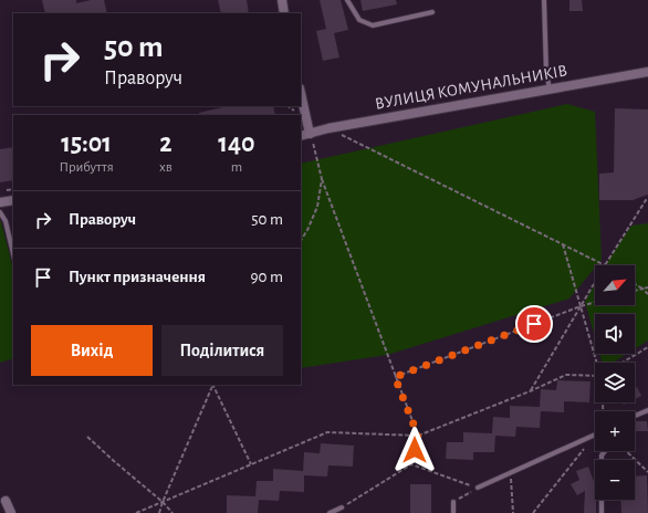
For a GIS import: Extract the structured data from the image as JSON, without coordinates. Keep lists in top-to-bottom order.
{
  "streets": {
    "street": ["ВУЛИЦЯ КОМУНАЛЬНИКІВ"]
  },
  "north": "top right",
  "page": {
    "turn": ["50 m", "Праворуч"],
    "eta": [
      "15:01",
      "Прибуття",
      "2",
      "хв",
      "140",
      "m"
    ],
    "list": [
      {
        "name": "Праворуч",
        "value": "50 m"
      },
      {
        "name": "Пункт призначення",
        "value": "90 m"
      }
    ],
    "map_buttons": ["+", "−"],
    "buttons": ["Вихід", "Поділитися"]
  }
}
